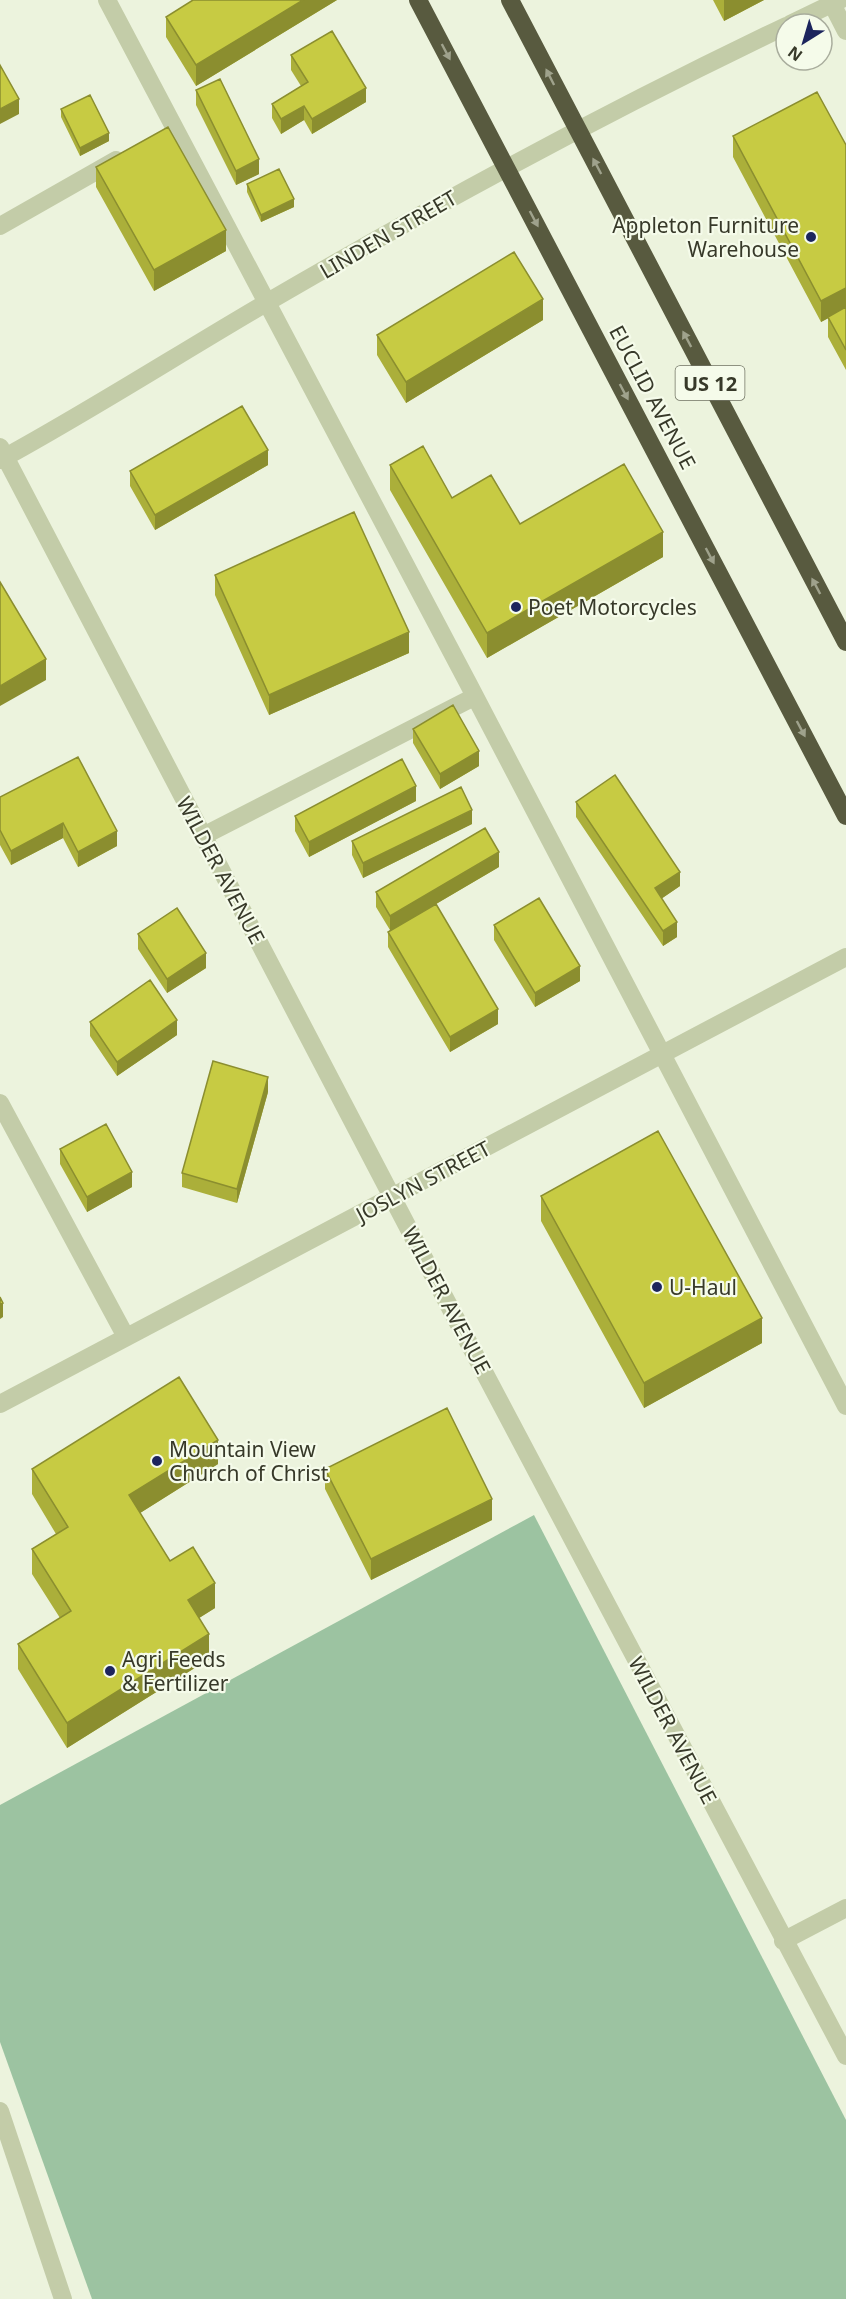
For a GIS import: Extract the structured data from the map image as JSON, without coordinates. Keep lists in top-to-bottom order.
{
  "streets": {
    "highway": ["US 12", "EUCLID AVENUE"],
    "street": ["LINDEN STREET", "WILDER AVENUE", "JOSLYN STREET"]
  },
  "crossings": [
    ["LINDEN STREET", "US 12"],
    ["LINDEN STREET", "EUCLID AVENUE"],
    ["LINDEN STREET", "WILDER AVENUE"],
    ["WILDER AVENUE", "JOSLYN STREET"]
  ],
  "places": [
    "Appleton Furniture Warehouse",
    "Poet Motorcycles",
    "U-Haul",
    "Mountain View Church of Christ",
    "Agri Feeds & Fertilizer"
  ],
  "north": "bottom left"
}
